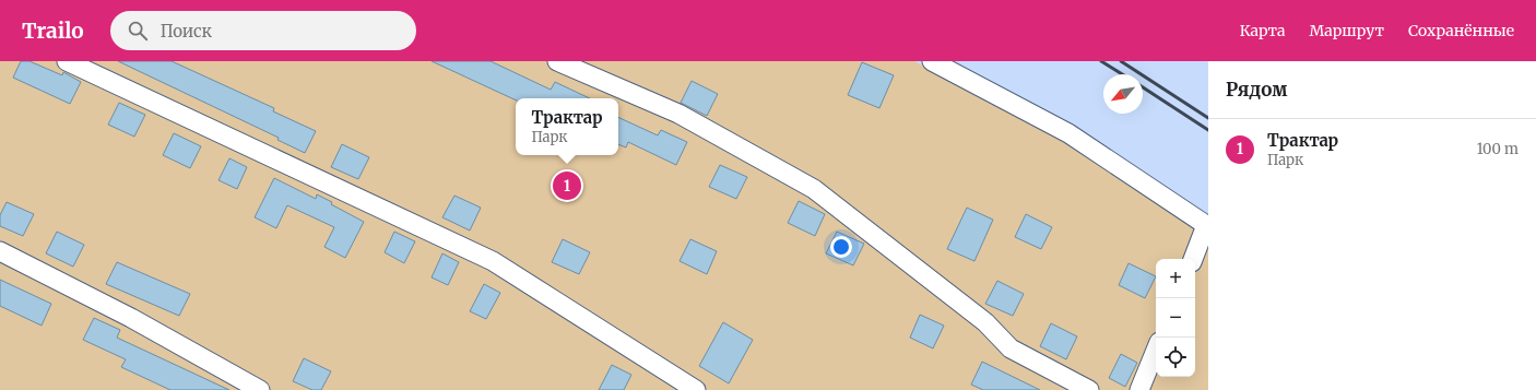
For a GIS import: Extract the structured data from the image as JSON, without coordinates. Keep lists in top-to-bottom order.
{
  "north": "bottom left",
  "page": {
    "header": "Trailo",
    "search": "Поиск",
    "nav": ["Карта", "Маршрут", "Сохранённые"],
    "heading": "Рядом",
    "popup": ["Трактар", "Парк"],
    "list": [
      {
        "mark": "1",
        "name": "Трактар",
        "note": "Парк",
        "value": "100 m"
      }
    ],
    "pins": "1",
    "map_buttons": ["+", "−"]
  }
}
